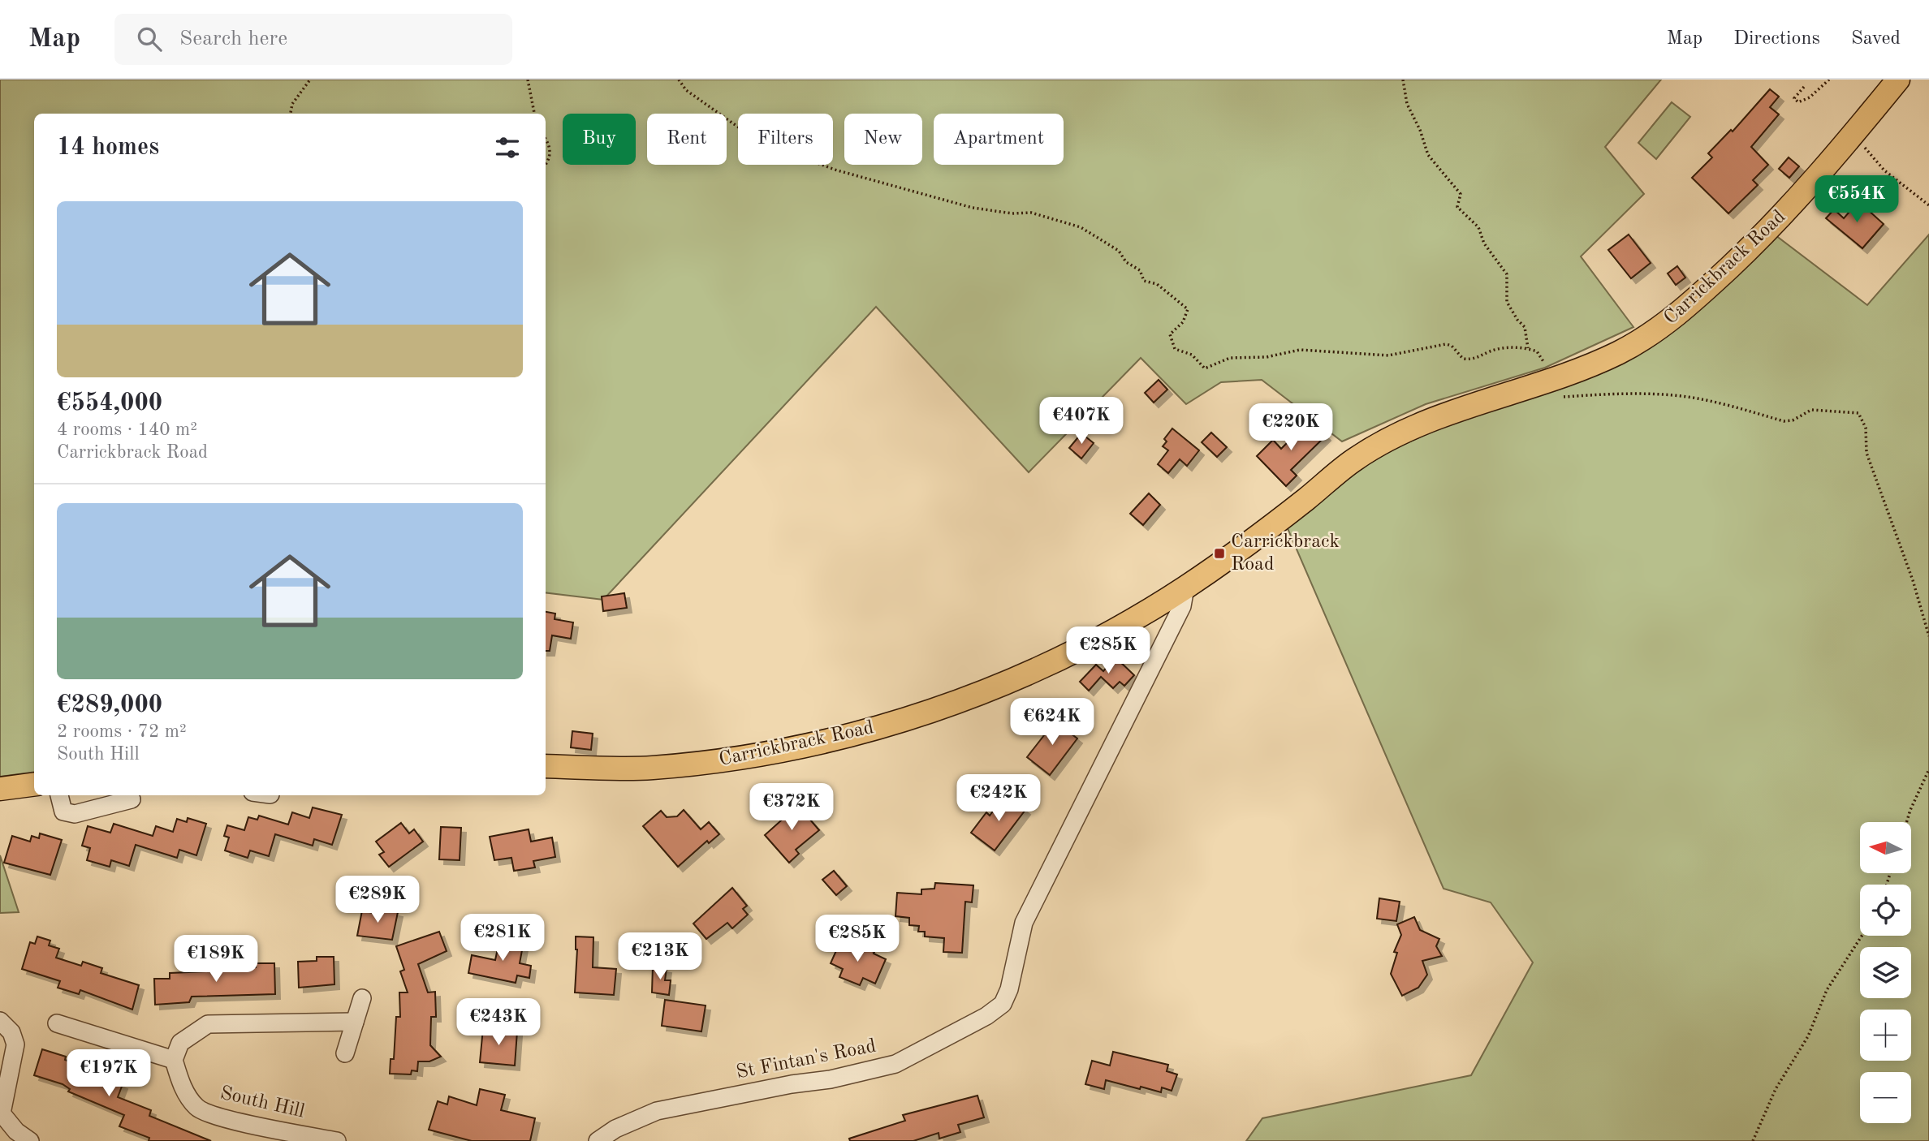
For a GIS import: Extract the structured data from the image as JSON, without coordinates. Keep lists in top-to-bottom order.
{
  "streets": {
    "main road": ["Carrickbrack Road"],
    "street": ["St Fintan's Road", "South Hill"]
  },
  "crossings": [
    ["Carrickbrack Road", "St Fintan's Road"]
  ],
  "places": {
    "transit": ["Carrickbrack Road"]
  },
  "north": "left",
  "page": {
    "header": "Map",
    "search": "Search here",
    "nav": ["Map", "Directions", "Saved"],
    "chip": [
      "Buy",
      "Rent",
      "Filters",
      "New",
      "Apartment"
    ],
    "heading": "14 homes",
    "price": [
      "€554K",
      "€407K",
      "€220K",
      "€285K",
      "€624K",
      "€242K",
      "€372K",
      "€289K",
      "€281K",
      "€285K",
      "€213K",
      "€189K",
      "€243K",
      "€197K"
    ],
    "list": [
      {
        "name": "€554,000",
        "note": "4 rooms · 140 m² · Carrickbrack Road"
      },
      {
        "name": "€289,000",
        "note": "2 rooms · 72 m² · South Hill"
      }
    ],
    "map_buttons": ["+", "−"]
  }
}
